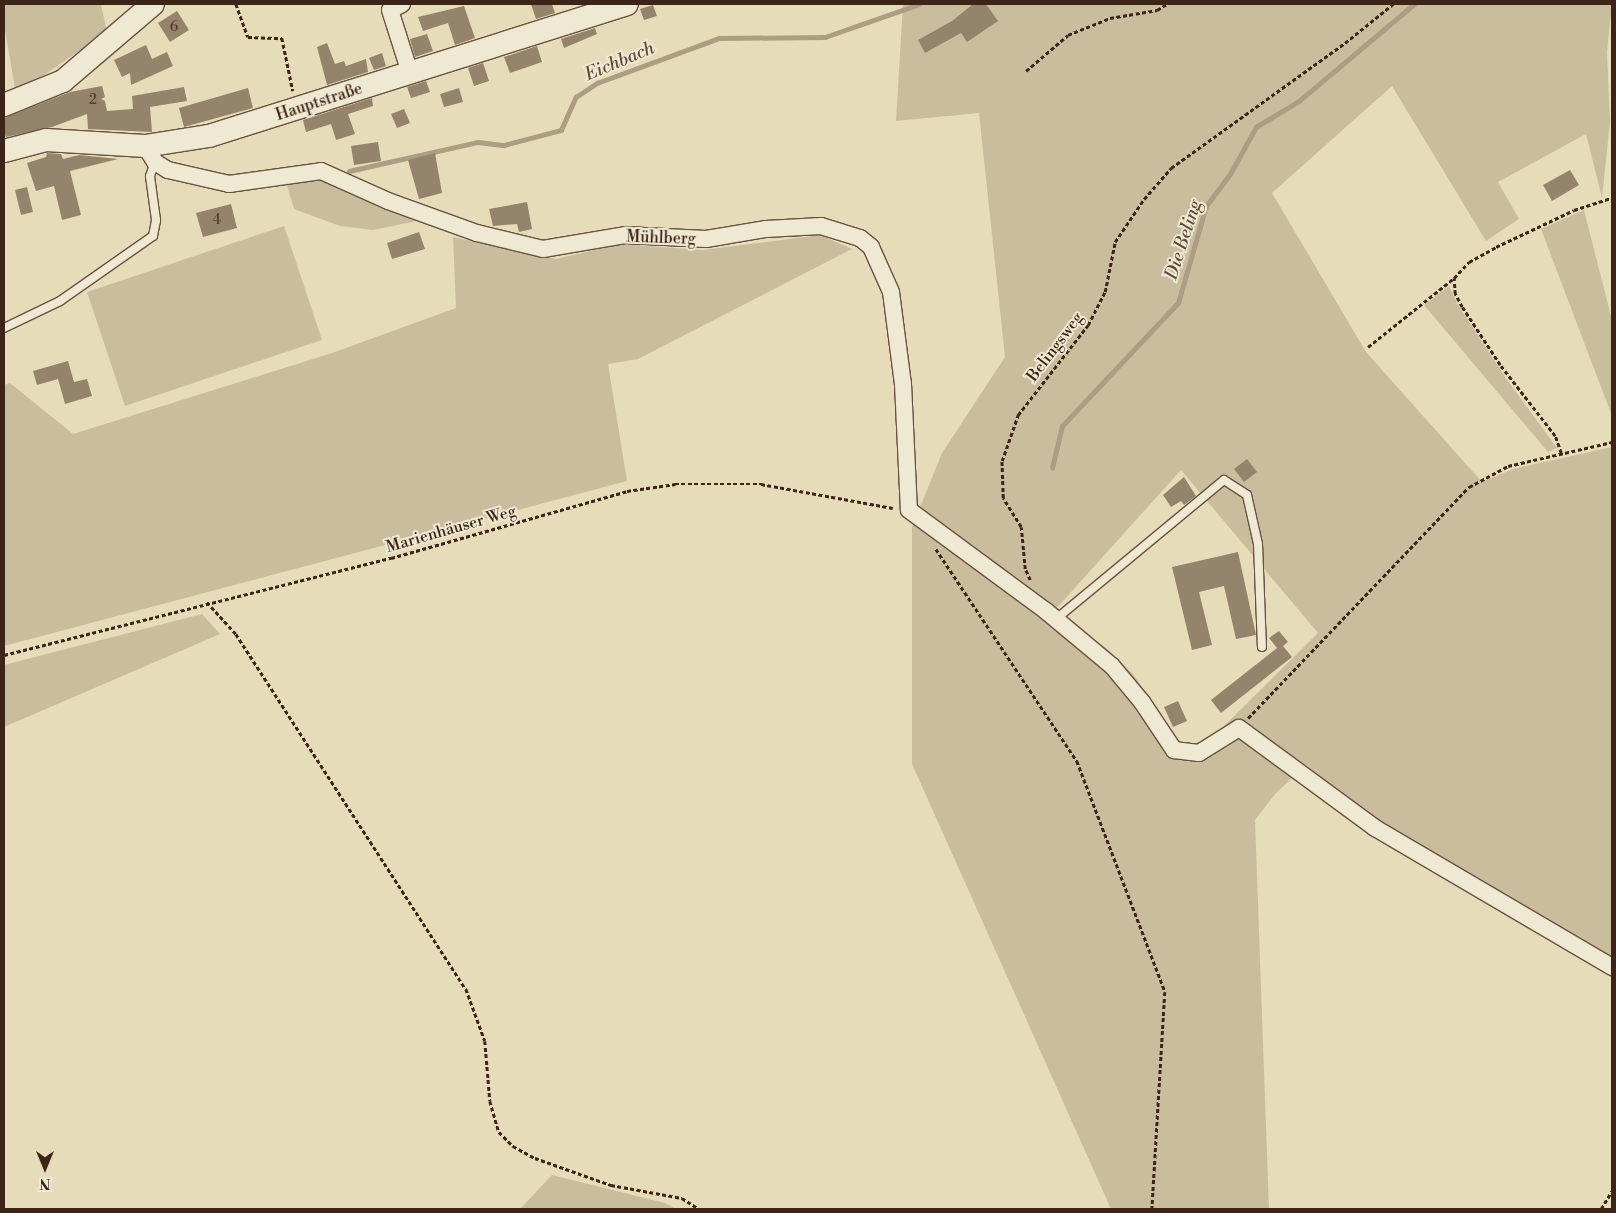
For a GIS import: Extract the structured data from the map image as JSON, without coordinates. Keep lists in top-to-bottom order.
{
  "streets": {
    "main road": ["Hauptstraße"],
    "street": ["Mühlberg"],
    "path": ["Belingsweg", "Marienhäuser Weg"]
  },
  "crossings": [
    ["Hauptstraße", "Mühlberg"],
    ["Mühlberg", "Marienhäuser Weg"]
  ],
  "water": ["Eichbach", "Die Beling"],
  "house_numbers": ["6", "2", "4"],
  "north": "bottom"
}
